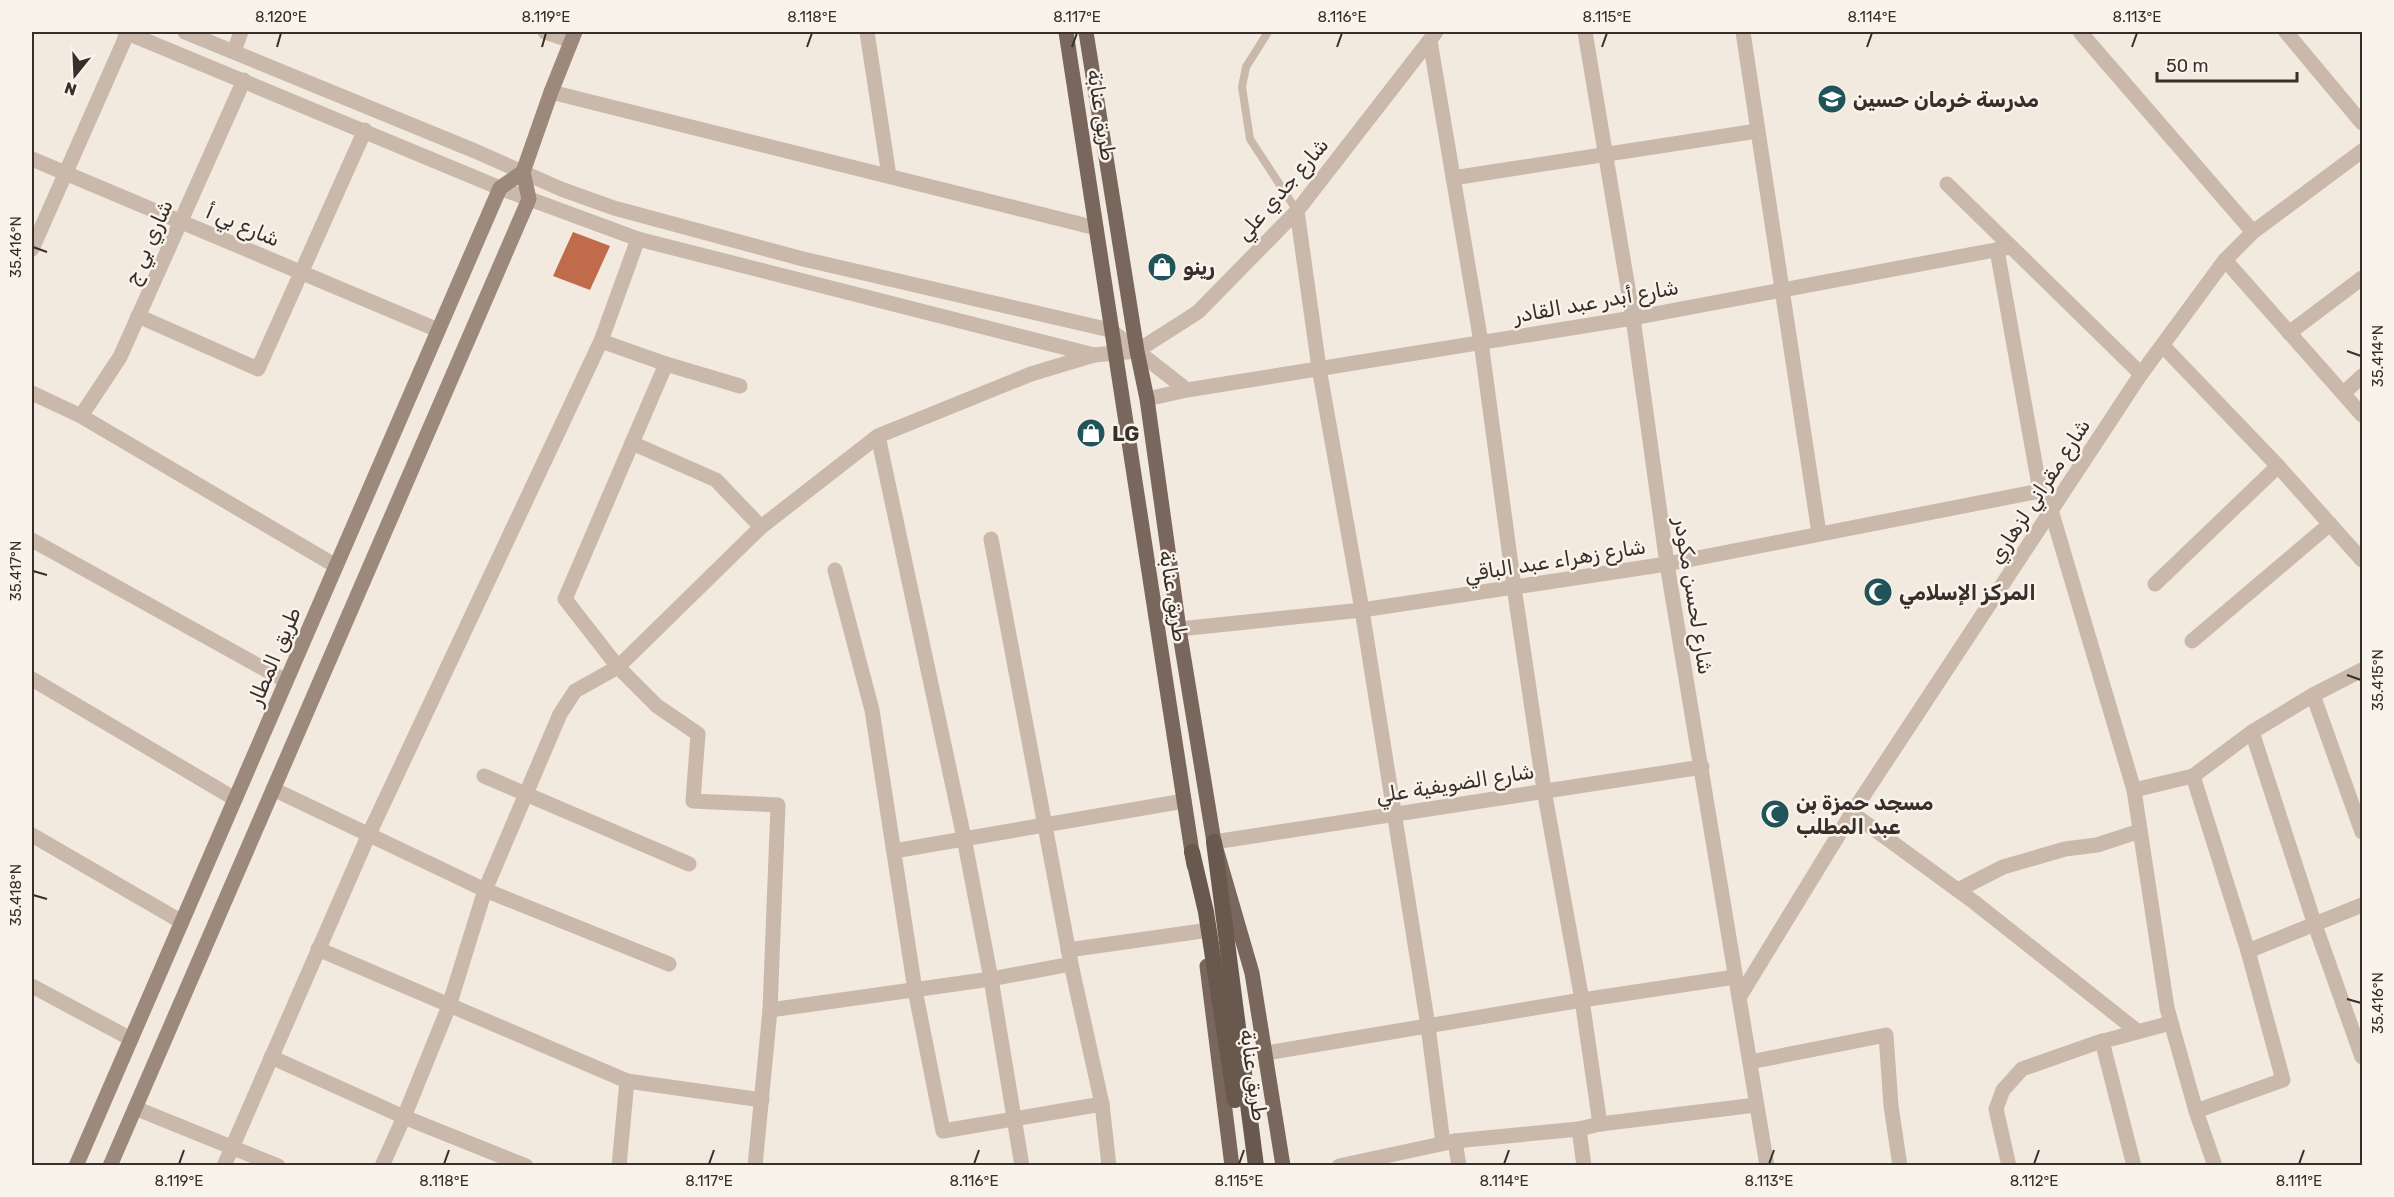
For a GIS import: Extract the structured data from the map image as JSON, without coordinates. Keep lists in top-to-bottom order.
{
  "streets": {
    "highway": ["طريق عنابة"],
    "main road": ["طريق المطار"],
    "street": [
      "شارع جدي علي",
      "شارع بي أ",
      "شاري بي ج",
      "شارع أبدر عبد القادر",
      "شارع مقراني لزهاري",
      "شارع زهراء عبد الباقي",
      "شارع لحسن مكودر",
      "شارع الضويفية علي"
    ]
  },
  "crossings": [
    ["طريق عنابة", "شارع جدي علي"],
    ["طريق عنابة", "شارع أبدر عبد القادر"],
    ["طريق عنابة", "شارع زهراء عبد الباقي"],
    ["طريق عنابة", "شارع الضويفية علي"],
    ["شارع بي أ", "شاري بي ج"],
    ["شارع بي أ", "طريق المطار"],
    ["شارع أبدر عبد القادر", "شارع لحسن مكودر"],
    ["شارع مقراني لزهاري", "شارع لحسن مكودر"],
    ["شارع زهراء عبد الباقي", "شارع لحسن مكودر"],
    ["شارع لحسن مكودر", "شارع الضويفية علي"]
  ],
  "places": {
    "school or university": ["مدرسة خرمان حسين"],
    "shop": ["رينو", "LG"],
    "mosque": ["المركز الإسلامي", "مسجد حمزة بن عبد المطلب"]
  },
  "scale_bar": "50 m",
  "north": "bottom",
  "coordinates": [
    "8.120°E",
    "8.119°E",
    "8.118°E",
    "8.117°E",
    "8.116°E",
    "8.115°E",
    "8.114°E",
    "8.113°E",
    "35.416°N",
    "35.414°N",
    "35.417°N",
    "35.415°N",
    "35.418°N",
    "8.112°E",
    "8.111°E"
  ]
}
